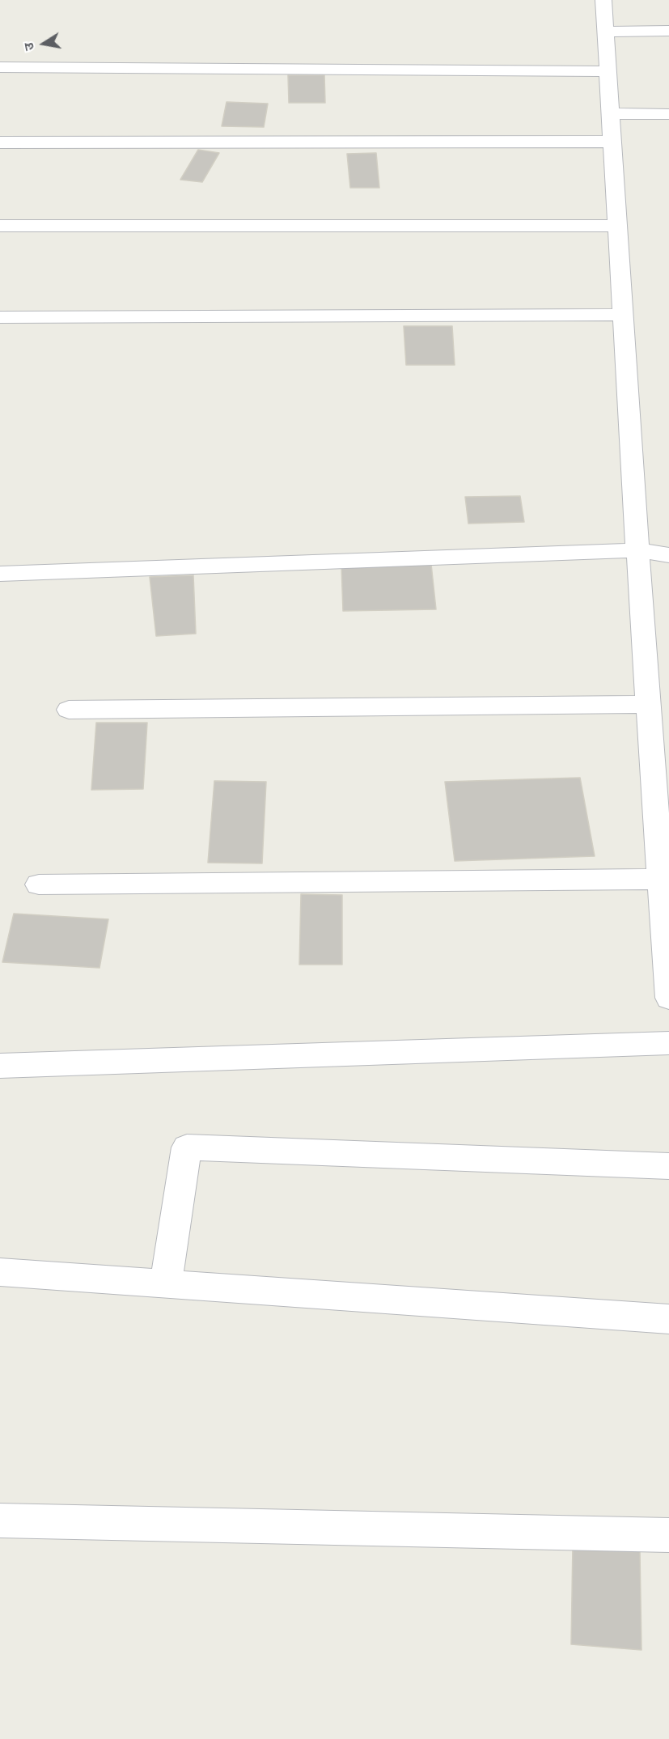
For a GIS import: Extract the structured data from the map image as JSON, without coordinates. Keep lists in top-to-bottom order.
{
  "north": "left"
}
